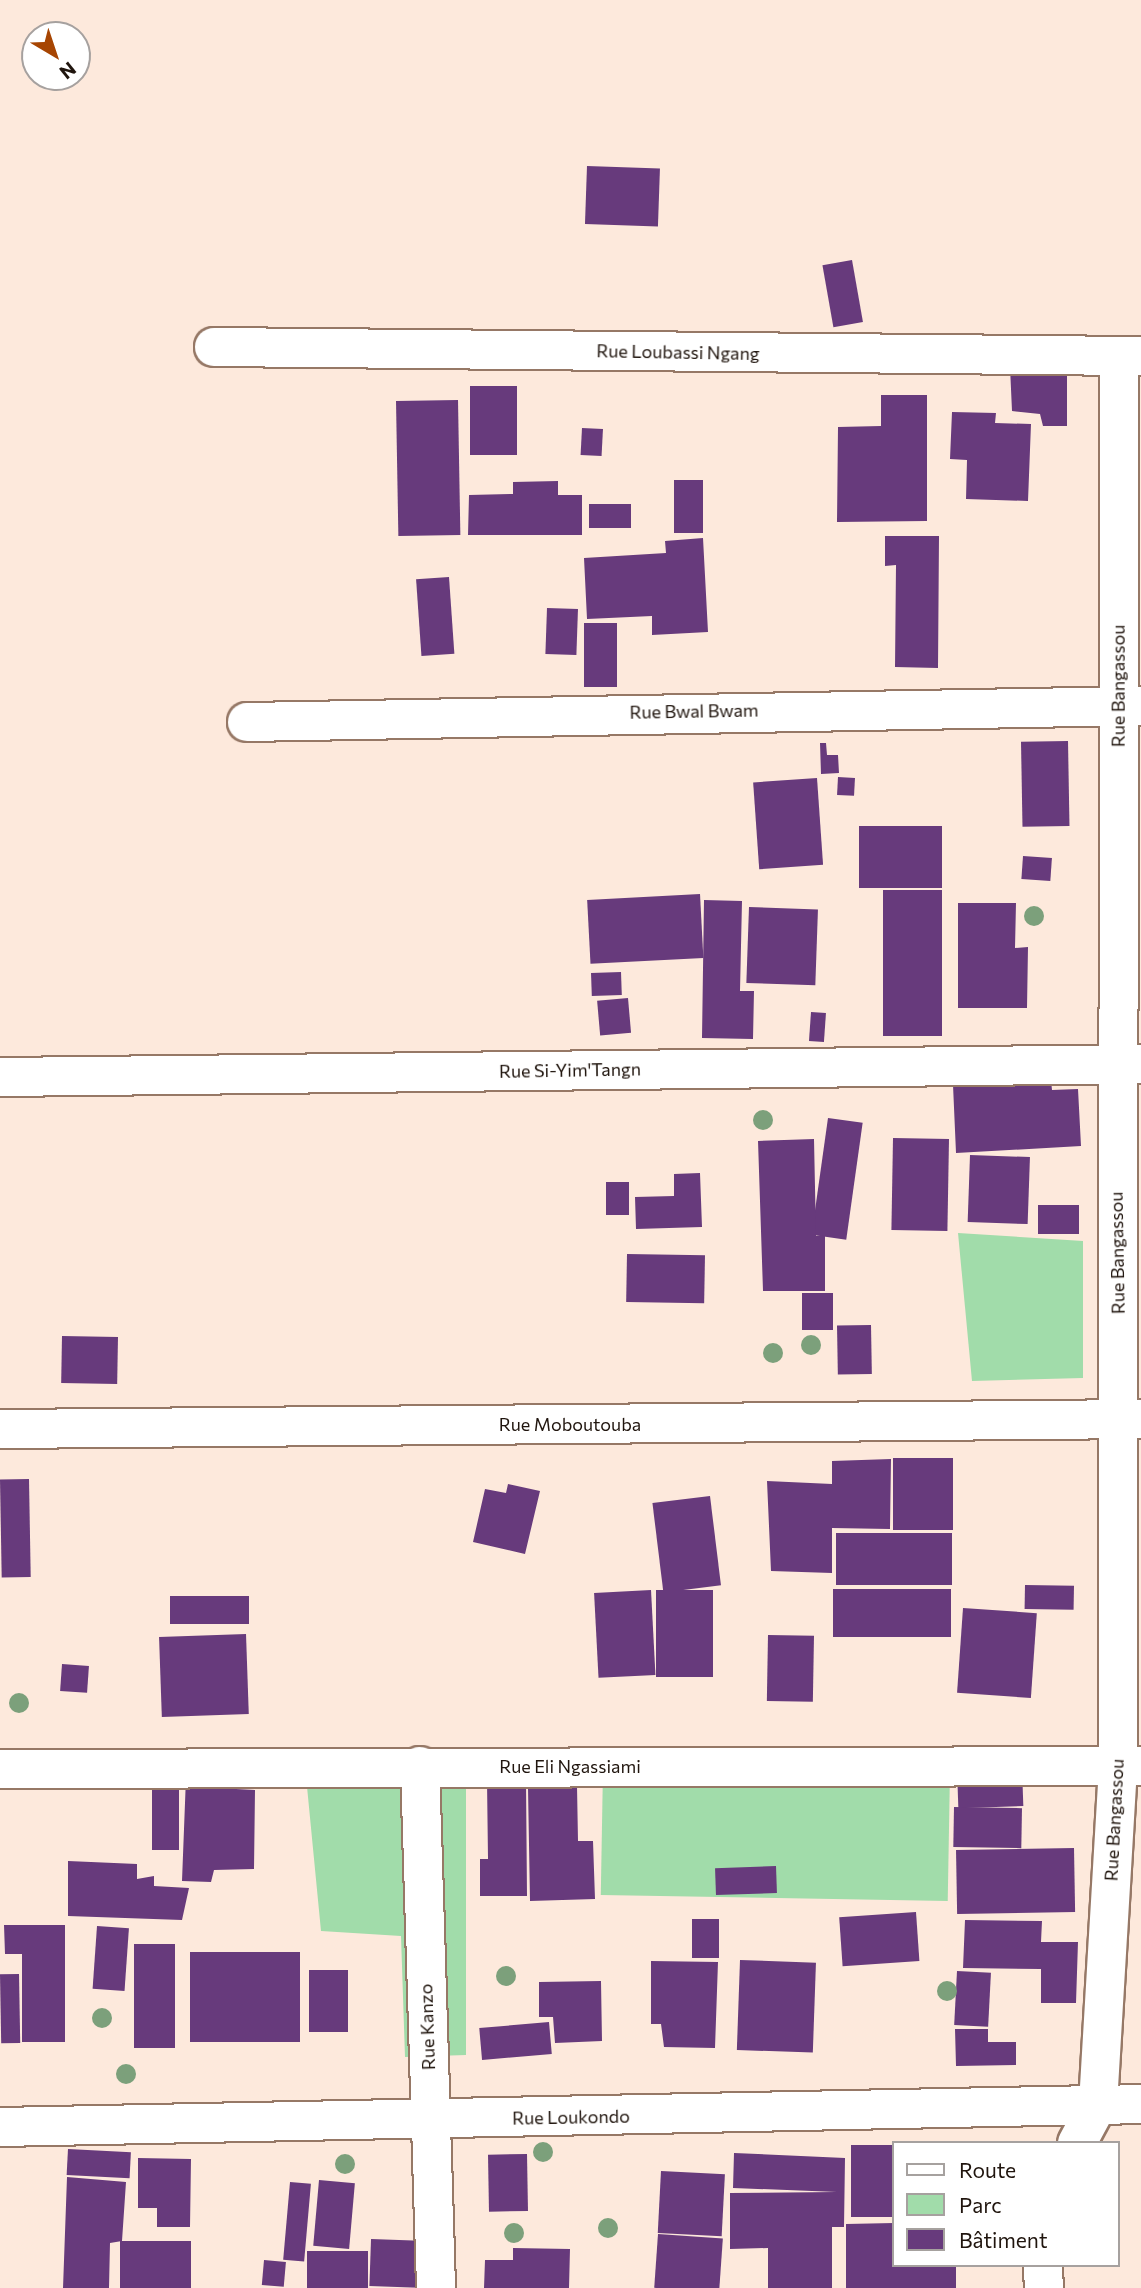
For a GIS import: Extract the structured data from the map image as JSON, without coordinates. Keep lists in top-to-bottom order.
{
  "streets": {
    "street": [
      "Rue Loubassi Ngang",
      "Rue Bangassou",
      "Rue Bwal Bwam",
      "Rue Si-Yim'Tangn",
      "Rue Moboutouba",
      "Rue Eli Ngassiami",
      "Rue Kanzo",
      "Rue Loukondo"
    ]
  },
  "crossings": [
    ["Rue Loubassi Ngang", "Rue Bangassou"],
    ["Rue Bangassou", "Rue Bwal Bwam"],
    ["Rue Bangassou", "Rue Si-Yim'Tangn"],
    ["Rue Bangassou", "Rue Moboutouba"],
    ["Rue Bangassou", "Rue Eli Ngassiami"],
    ["Rue Bangassou", "Rue Loukondo"],
    ["Rue Eli Ngassiami", "Rue Kanzo"],
    ["Rue Kanzo", "Rue Loukondo"]
  ],
  "legend": ["Route", "Parc", "Bâtiment"],
  "north": "bottom right"
}
